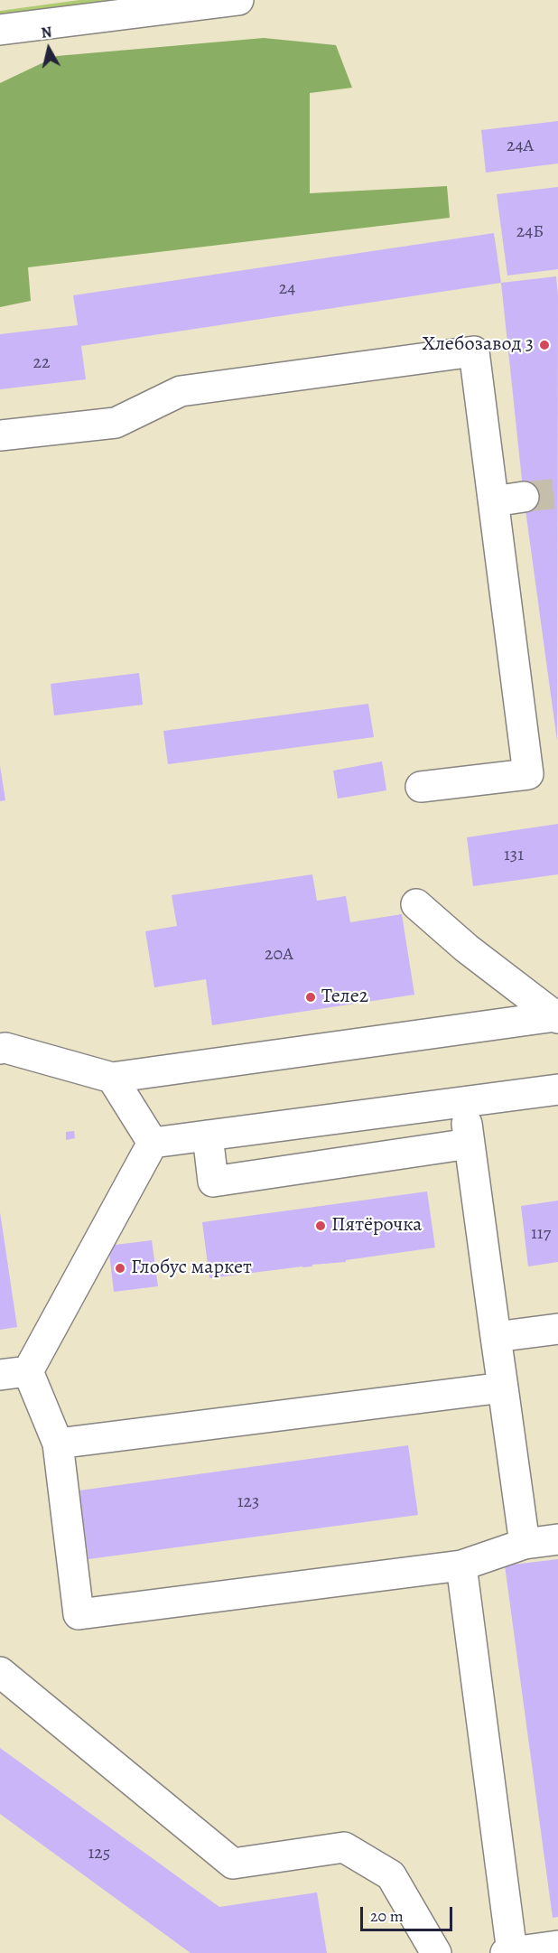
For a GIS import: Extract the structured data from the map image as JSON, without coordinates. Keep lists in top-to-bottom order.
{
  "places": [
    "Хлебозавод 3",
    "Теле2",
    "Пятёрочка",
    "Глобус маркет"
  ],
  "house_numbers": [
    "24А",
    "24Б",
    "24",
    "22",
    "131",
    "20А",
    "117",
    "123",
    "125"
  ],
  "scale_bar": "20 m",
  "north": "top"
}
